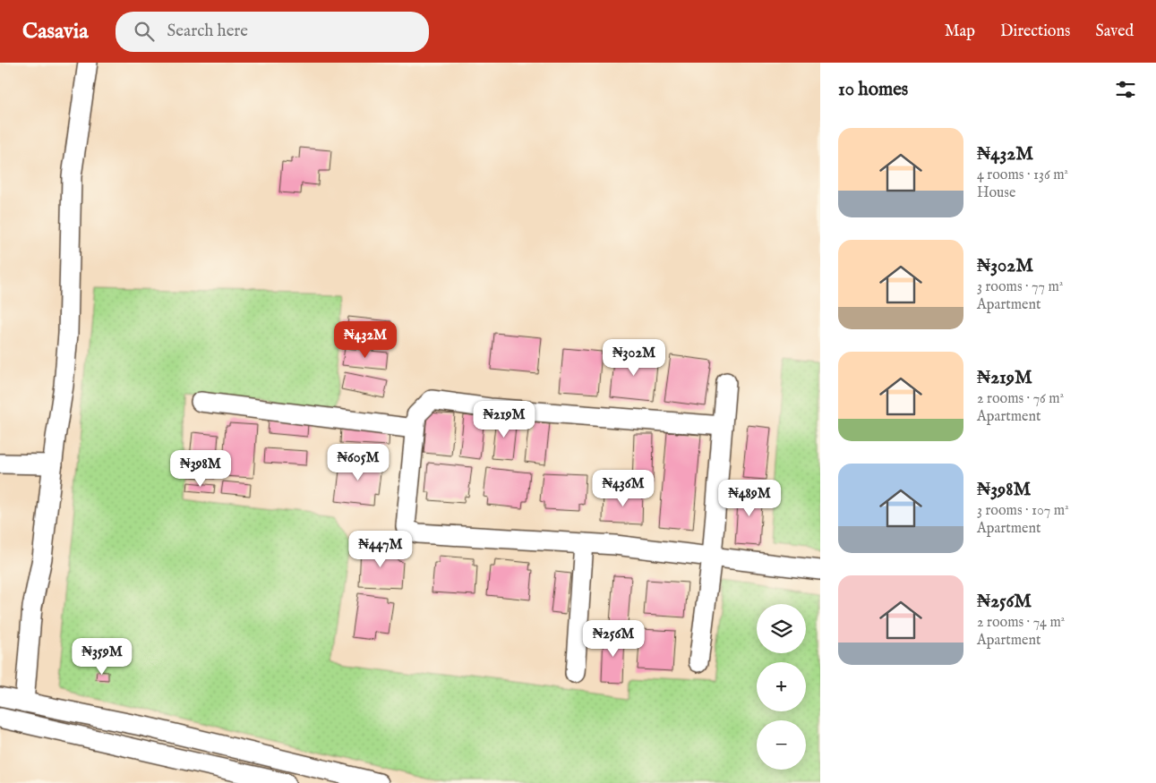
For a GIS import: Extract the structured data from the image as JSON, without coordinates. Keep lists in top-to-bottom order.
{
  "page": {
    "header": "Casavia",
    "search": "Search here",
    "nav": ["Map", "Directions", "Saved"],
    "heading": "10 homes",
    "list": [
      {
        "name": "₦432M",
        "note": "4 rooms · 136 m² · House"
      },
      {
        "name": "₦302M",
        "note": "3 rooms · 77 m² · Apartment"
      },
      {
        "name": "₦219M",
        "note": "2 rooms · 76 m² · Apartment"
      },
      {
        "name": "₦398M",
        "note": "3 rooms · 107 m² · Apartment"
      },
      {
        "name": "₦256M",
        "note": "2 rooms · 74 m² · Apartment"
      }
    ],
    "price": [
      "₦432M",
      "₦302M",
      "₦219M",
      "₦605M",
      "₦398M",
      "₦436M",
      "₦489M",
      "₦447M",
      "₦256M",
      "₦359M"
    ],
    "map_buttons": ["+", "−"]
  }
}
